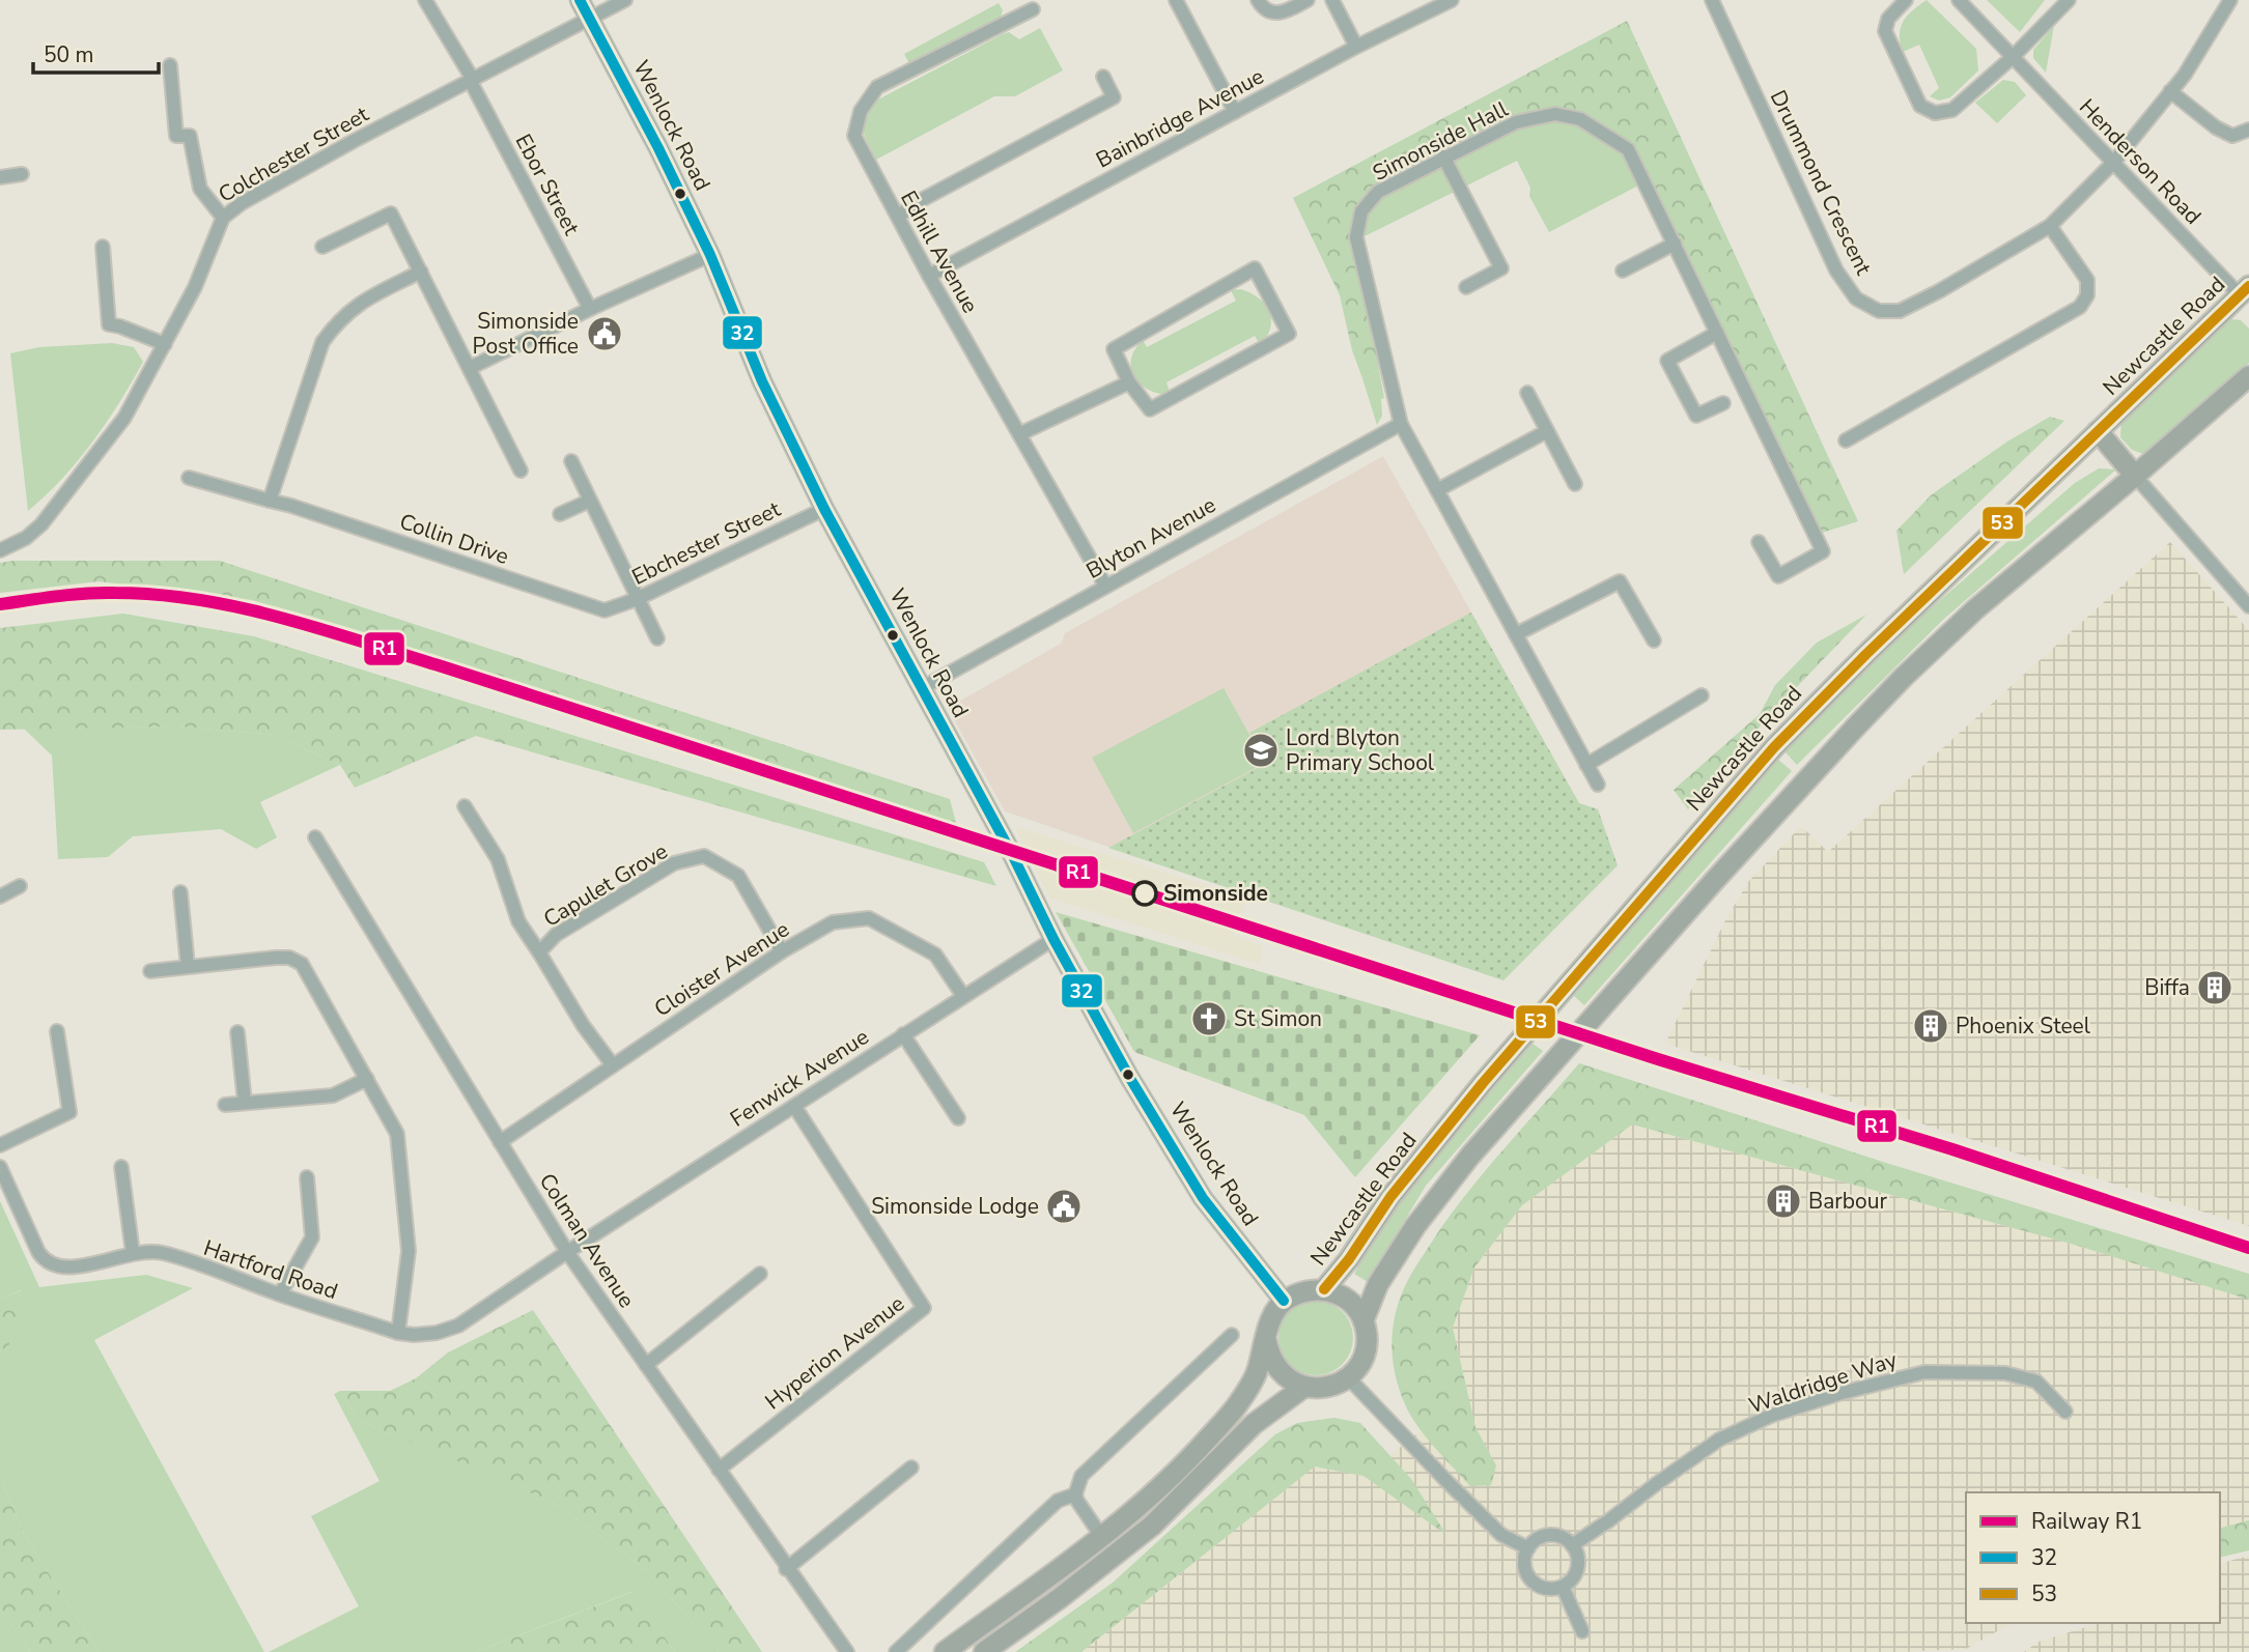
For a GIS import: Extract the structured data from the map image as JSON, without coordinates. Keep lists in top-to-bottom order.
{
  "streets": {
    "main road": ["Newcastle Road"],
    "street": [
      "Bainbridge Avenue",
      "Wenlock Road",
      "Simonside Hall",
      "Colchester Street",
      "Henderson Road",
      "Drummond Crescent",
      "Ebor Street",
      "Edhill Avenue",
      "Blyton Avenue",
      "Collin Drive",
      "Ebchester Street",
      "Capulet Grove",
      "Cloister Avenue",
      "Fenwick Avenue",
      "Colman Avenue",
      "Hartford Road",
      "Hyperion Avenue",
      "Waldridge Way"
    ]
  },
  "crossings": [
    ["Bainbridge Avenue", "Edhill Avenue"],
    ["Wenlock Road", "Colchester Street"],
    ["Wenlock Road", "Newcastle Road"],
    ["Wenlock Road", "Blyton Avenue"],
    ["Wenlock Road", "Ebchester Street"],
    ["Wenlock Road", "Fenwick Avenue"],
    ["Simonside Hall", "Blyton Avenue"],
    ["Colchester Street", "Ebor Street"],
    ["Henderson Road", "Drummond Crescent"],
    ["Henderson Road", "Newcastle Road"],
    ["Edhill Avenue", "Blyton Avenue"],
    ["Collin Drive", "Ebchester Street"],
    ["Capulet Grove", "Cloister Avenue"],
    ["Cloister Avenue", "Fenwick Avenue"],
    ["Cloister Avenue", "Colman Avenue"],
    ["Fenwick Avenue", "Colman Avenue"],
    ["Fenwick Avenue", "Hartford Road"],
    ["Fenwick Avenue", "Hyperion Avenue"],
    ["Colman Avenue", "Hartford Road"],
    ["Colman Avenue", "Hyperion Avenue"]
  ],
  "places": {
    "public building": ["Simonside Post Office", "Simonside Lodge"],
    "school or university": ["Lord Blyton Primary School"],
    "other": ["Simonside"],
    "building": ["Biffa", "Phoenix Steel", "Barbour"],
    "church": ["St Simon"]
  },
  "lines": ["transit line 32", "transit line 53", "rail line R1"],
  "legend": ["Railway R1", "32", "53"],
  "scale_bar": "50 m"
}
